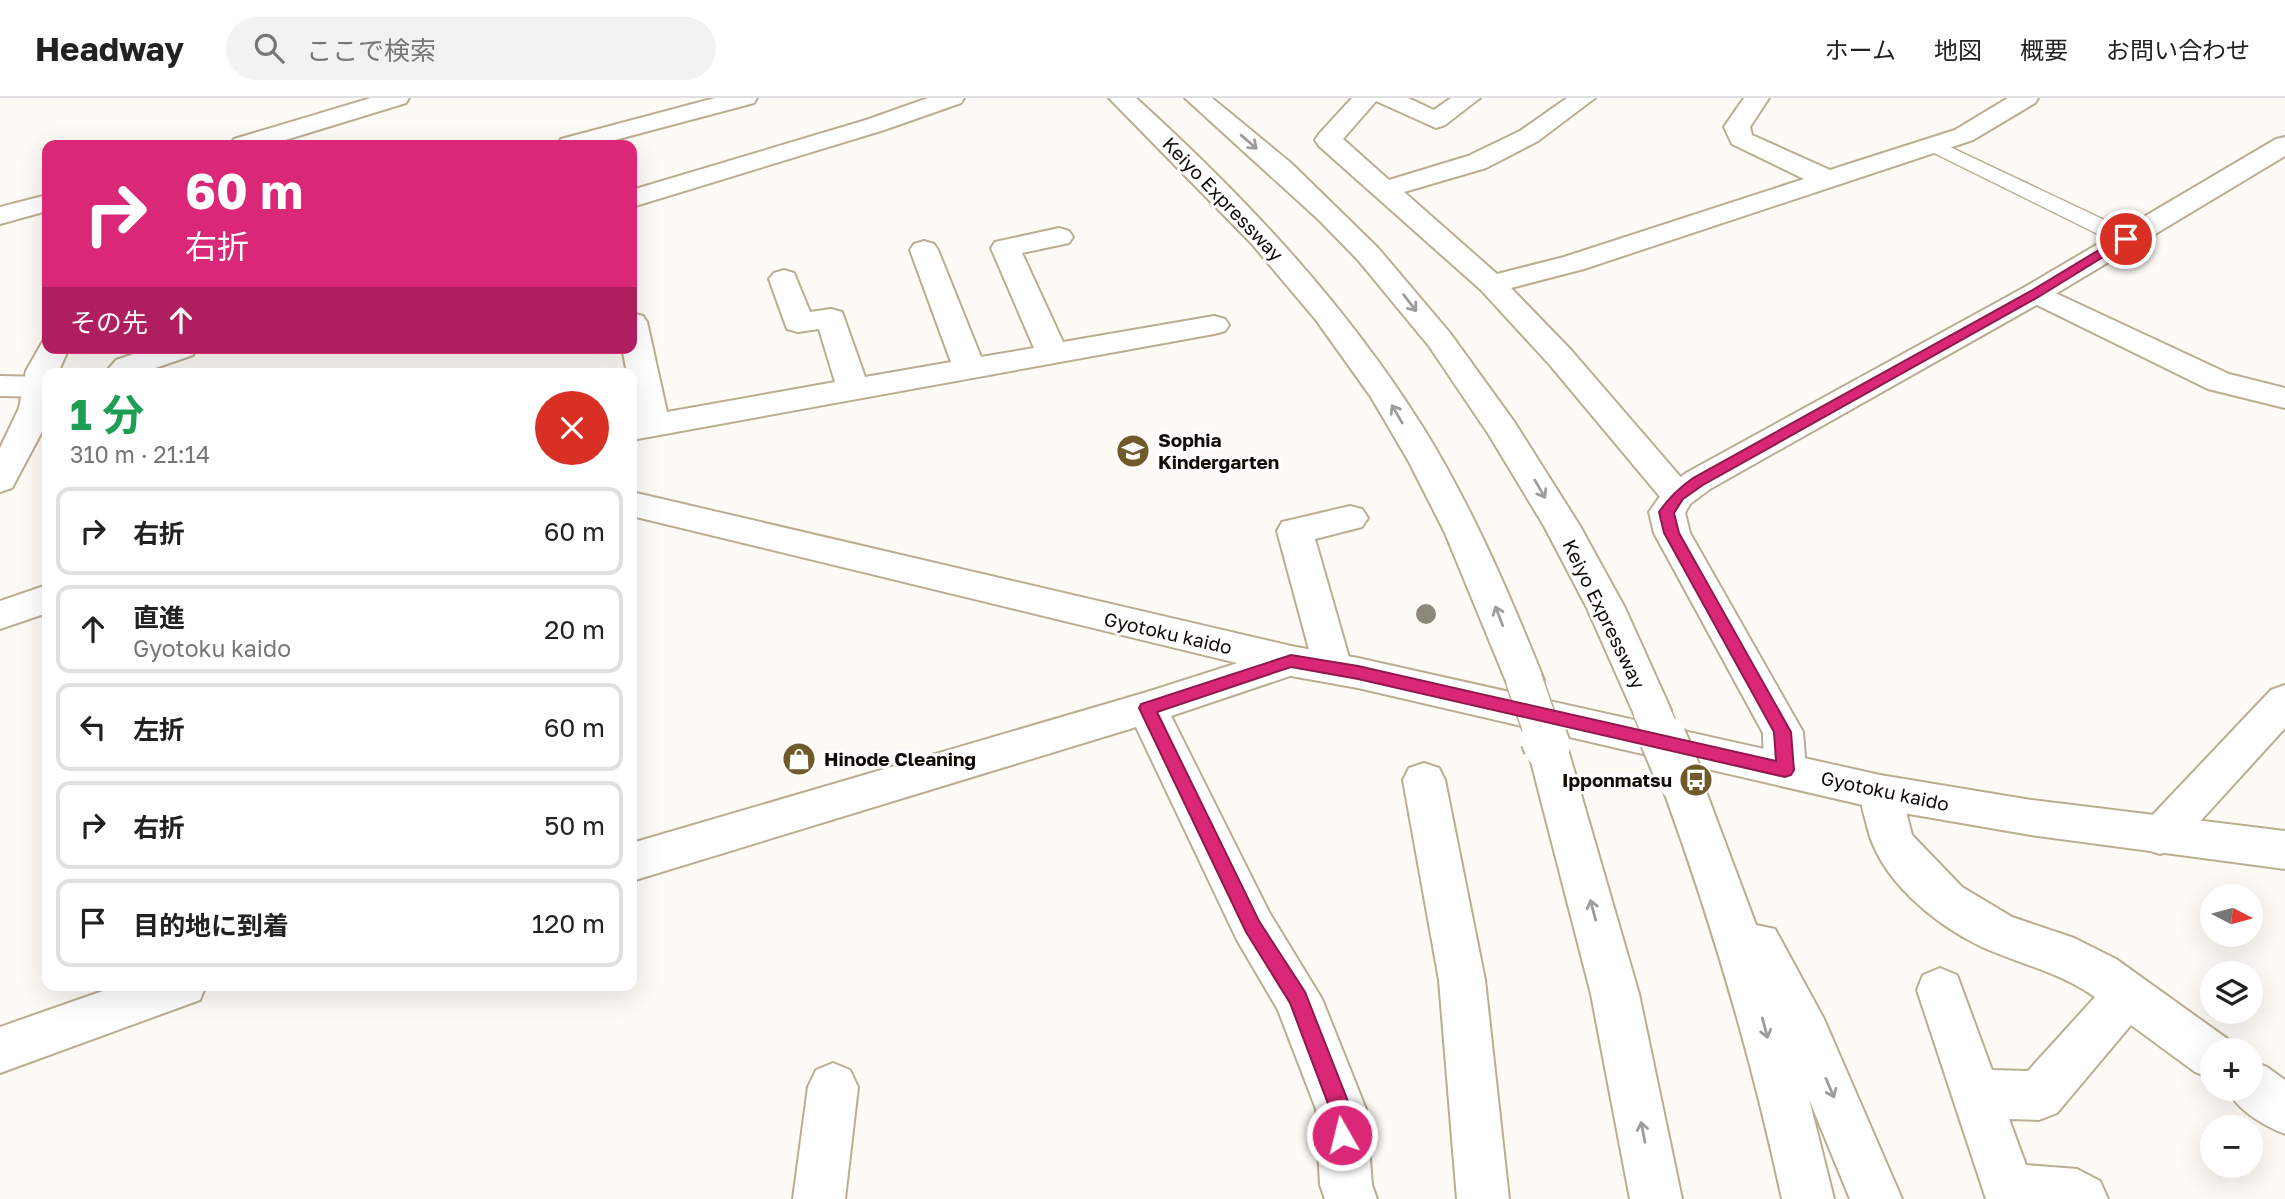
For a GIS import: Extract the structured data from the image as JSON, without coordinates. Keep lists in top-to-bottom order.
{
  "streets": {
    "main road": ["Keiyo Expressway", "Gyotoku kaido"]
  },
  "places": {
    "school or university": ["Sophia Kindergarten"],
    "shop": ["Hinode Cleaning"],
    "bus stop": ["Ipponmatsu"]
  },
  "north": "right",
  "page": {
    "header": "Headway",
    "search": "ここで検索",
    "nav": [
      "ホーム",
      "地図",
      "概要",
      "お問い合わせ"
    ],
    "turn": ["60 m", "右折"],
    "then": "その先",
    "heading": ["1 分", "310 m · 21:14"],
    "list": [
      {
        "name": "右折",
        "value": "60 m"
      },
      {
        "name": "直進",
        "note": "Gyotoku kaido",
        "value": "20 m"
      },
      {
        "name": "左折",
        "value": "60 m"
      },
      {
        "name": "右折",
        "value": "50 m"
      },
      {
        "name": "目的地に到着",
        "value": "120 m"
      }
    ],
    "map_buttons": ["+", "−"]
  }
}
